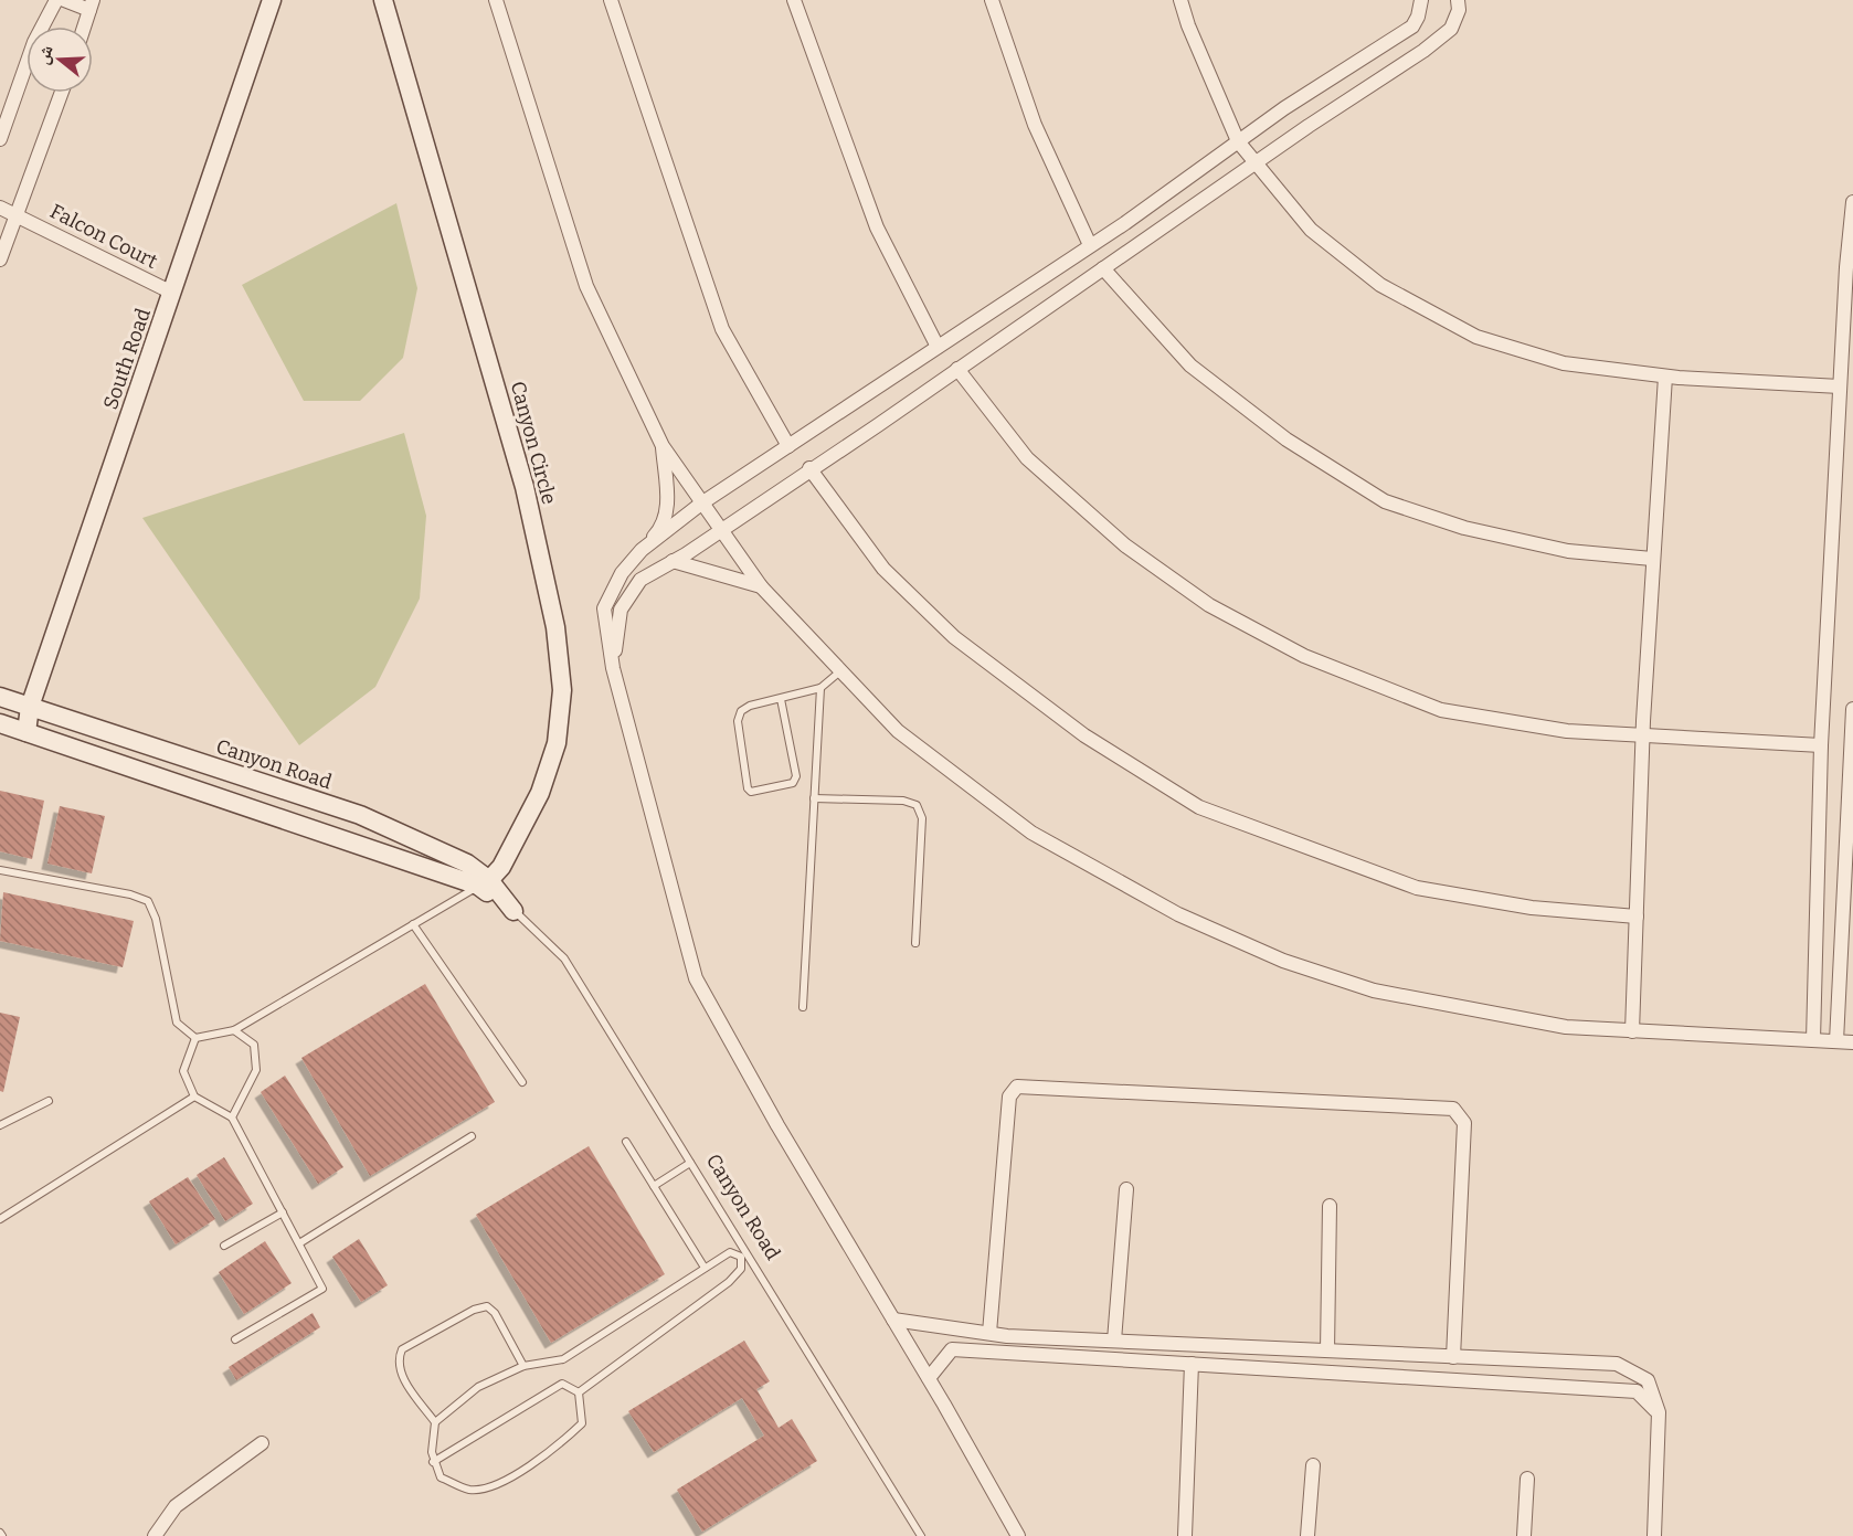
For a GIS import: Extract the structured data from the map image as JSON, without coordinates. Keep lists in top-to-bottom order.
{
  "streets": {
    "main road": ["South Road", "Canyon Circle", "Canyon Road"],
    "street": ["Falcon Court"]
  },
  "crossings": [
    ["Falcon Court", "South Road"],
    ["South Road", "Canyon Road"],
    ["Canyon Circle", "Canyon Road"]
  ],
  "north": "left"
}
